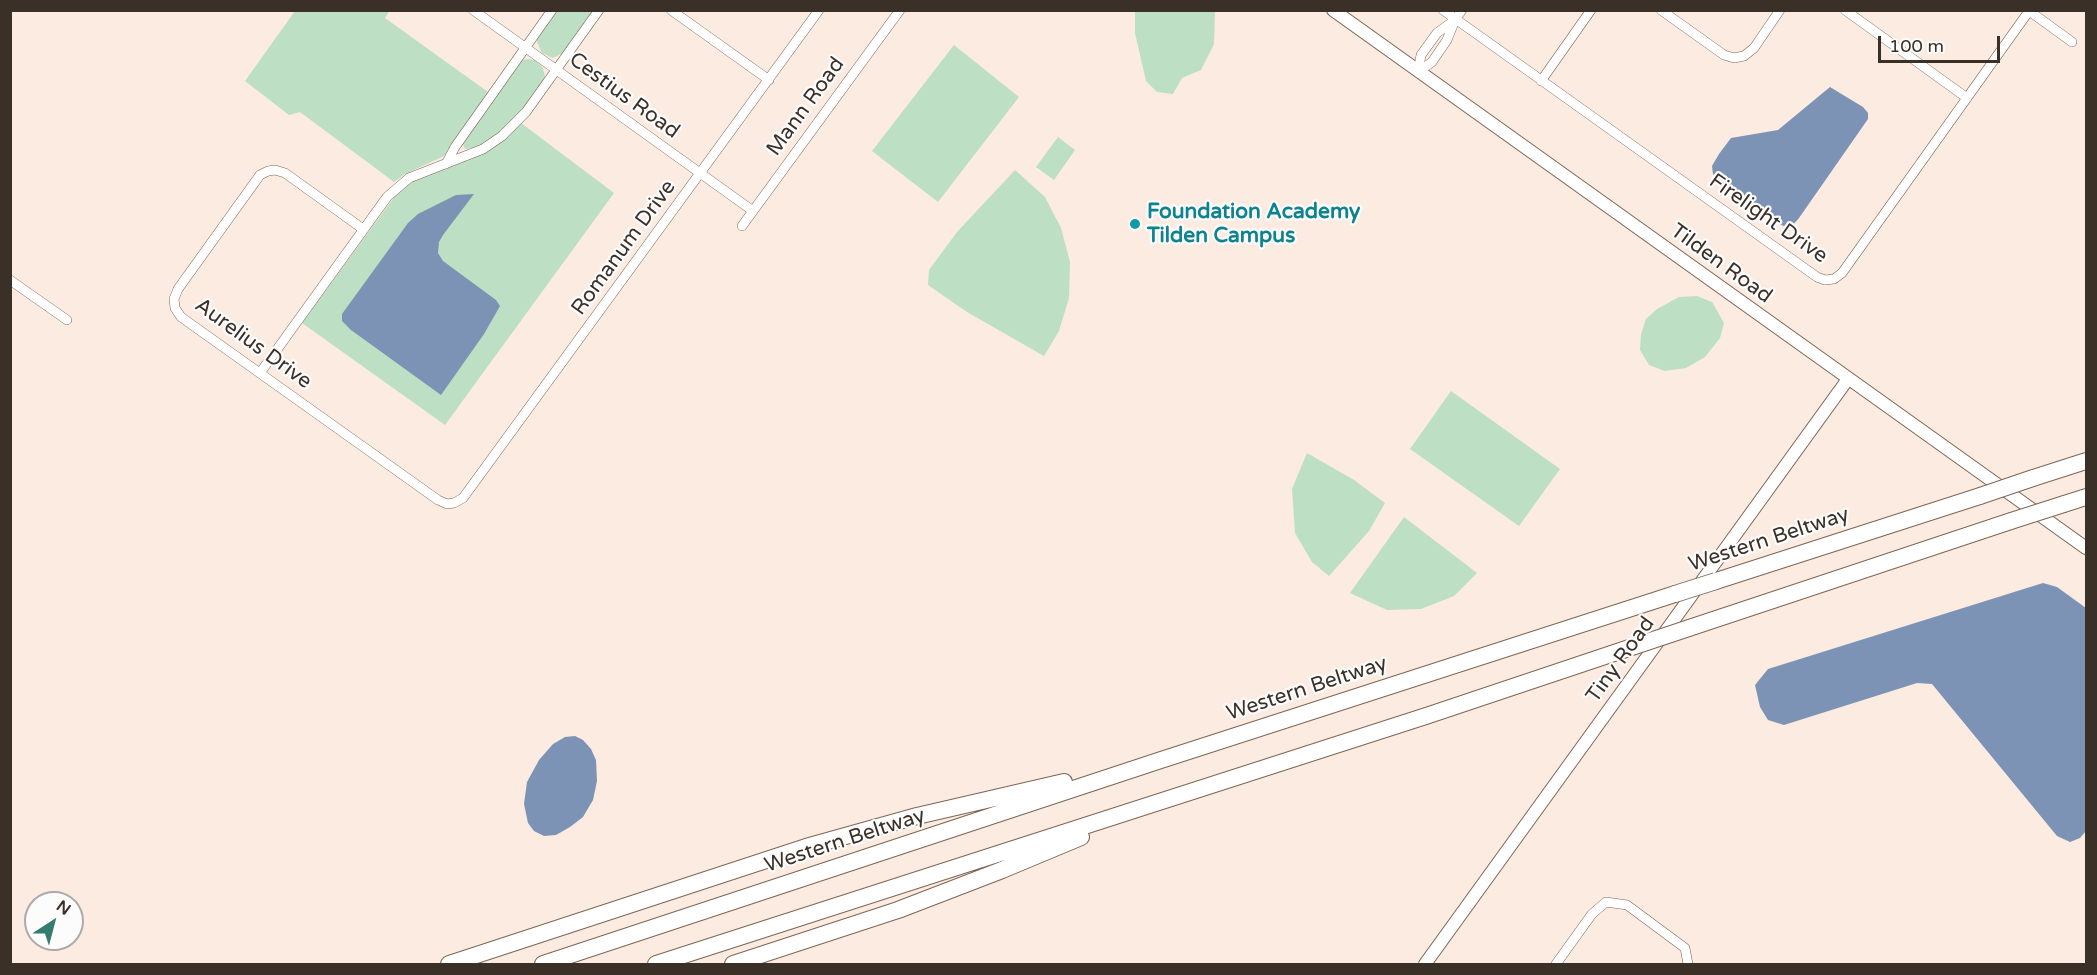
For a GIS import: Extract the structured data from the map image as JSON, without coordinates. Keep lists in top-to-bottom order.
{
  "streets": {
    "highway": ["Western Beltway"],
    "street": [
      "Cestius Road",
      "Mann Road",
      "Firelight Drive",
      "Romanum Drive",
      "Tilden Road",
      "Aurelius Drive",
      "Tiny Road"
    ]
  },
  "crossings": [
    ["Cestius Road", "Mann Road"],
    ["Cestius Road", "Romanum Drive"],
    ["Romanum Drive", "Aurelius Drive"],
    ["Tilden Road", "Tiny Road"]
  ],
  "places": ["Foundation Academy Tilden Campus"],
  "scale_bar": "100 m",
  "north": "top right"
}
